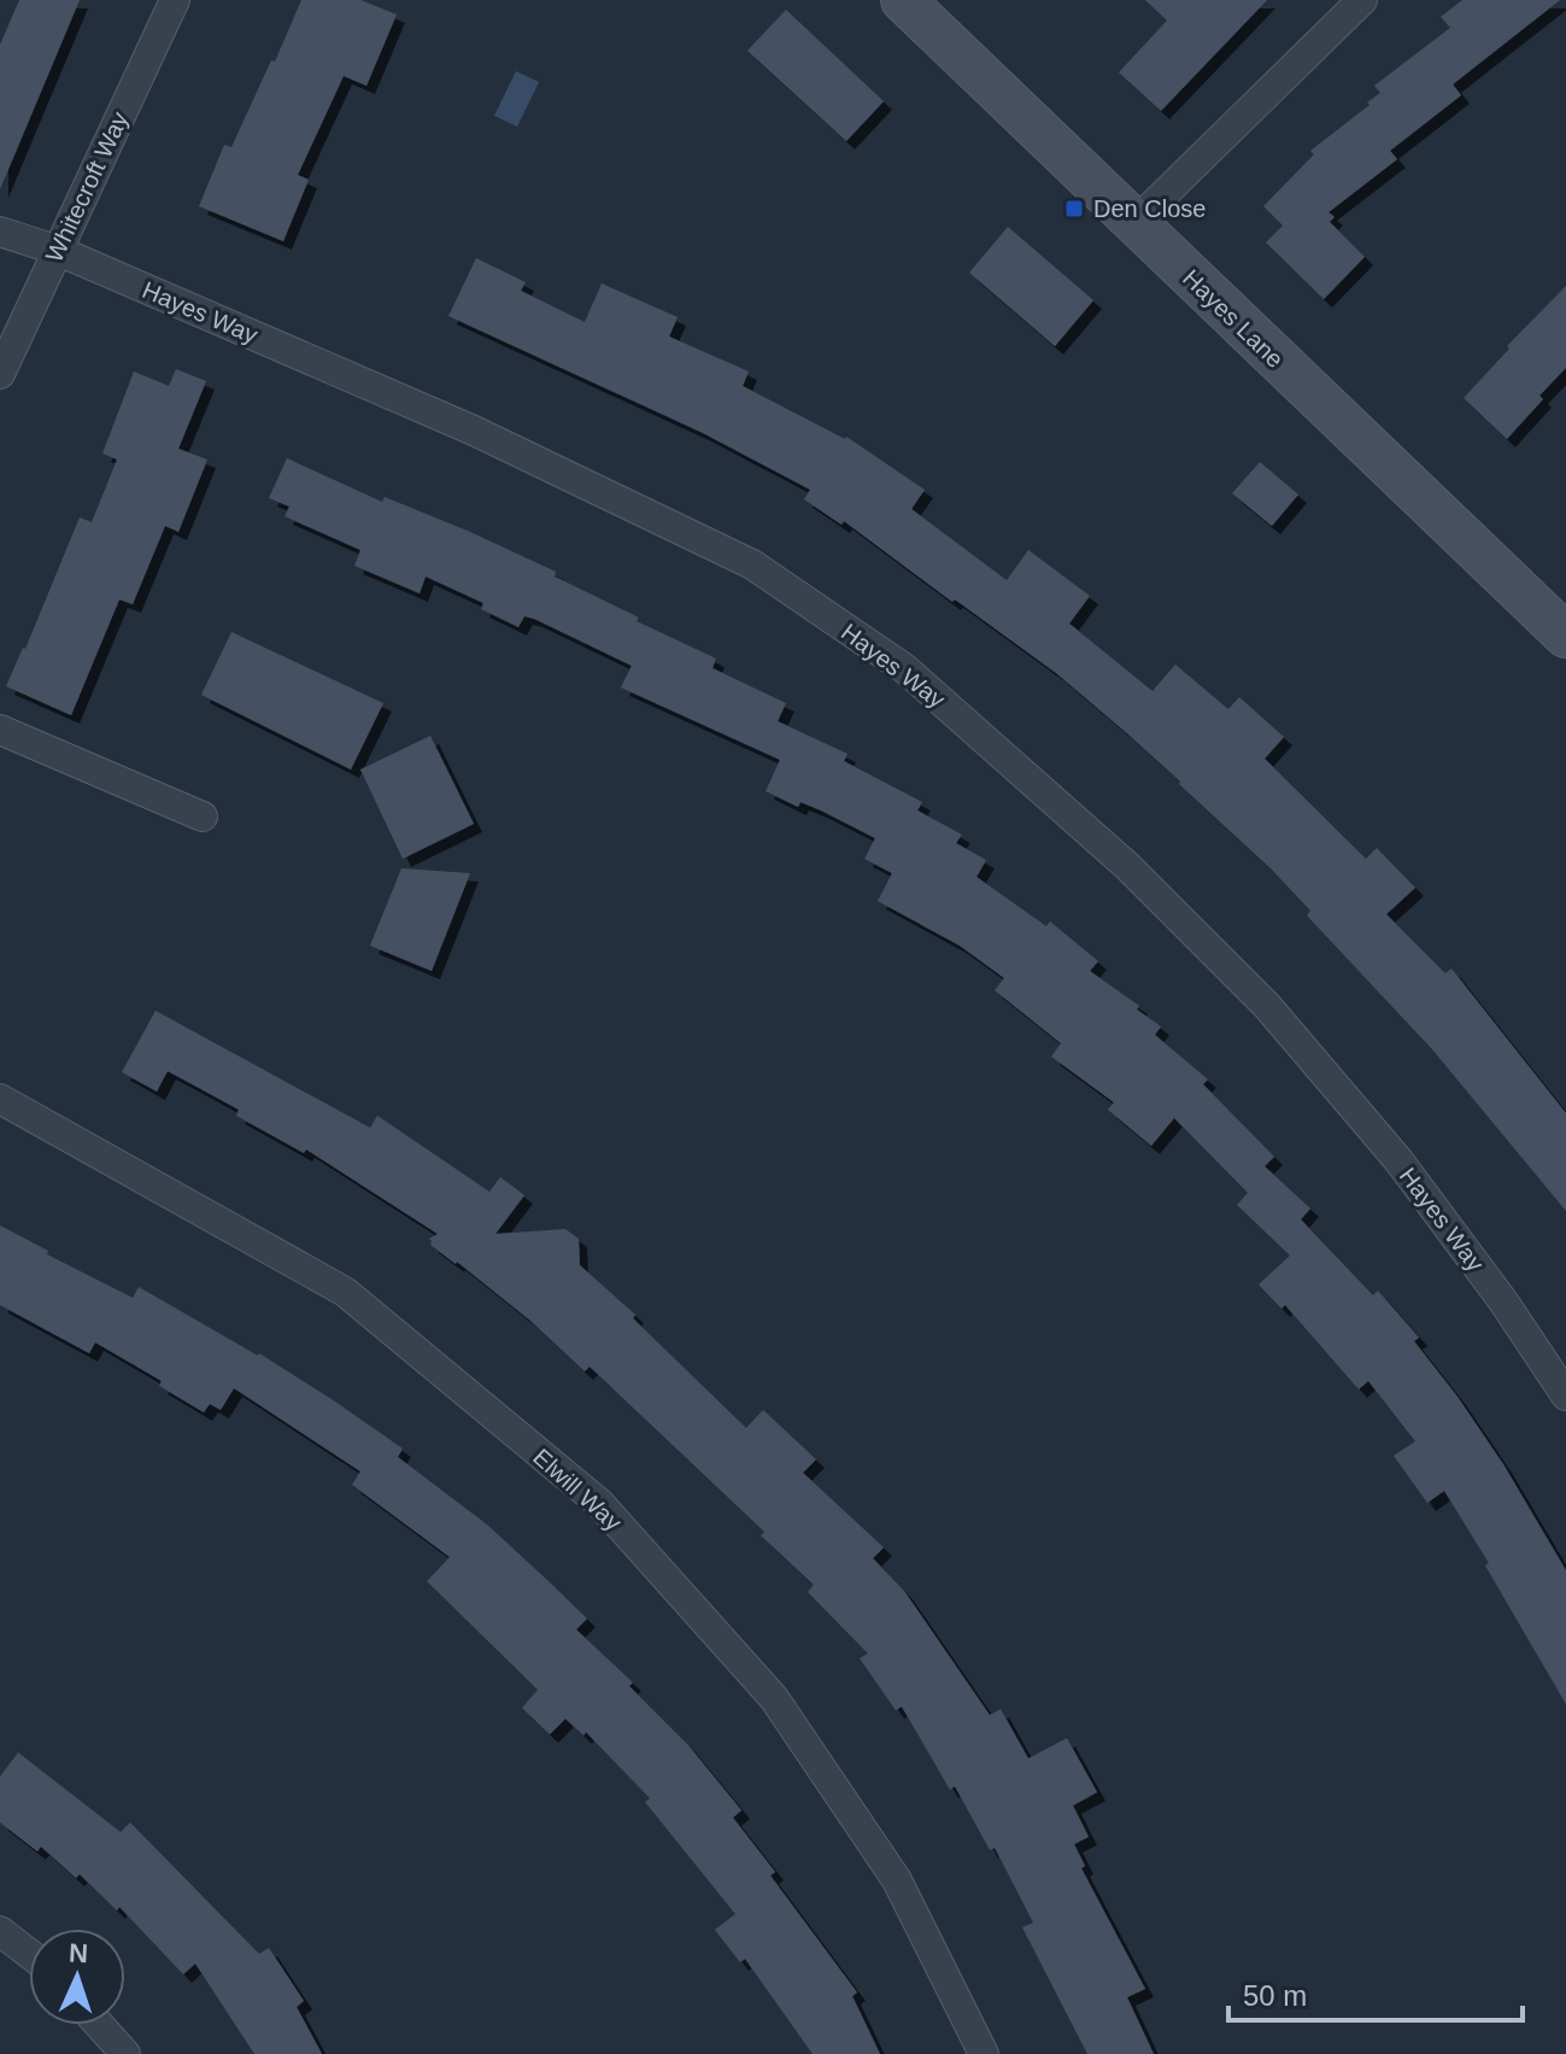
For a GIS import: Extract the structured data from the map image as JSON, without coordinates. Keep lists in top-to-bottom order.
{
  "streets": {
    "main road": ["Hayes Lane"],
    "street": ["Whitecroft Way", "Hayes Way", "Elwill Way"]
  },
  "crossings": [
    ["Whitecroft Way", "Hayes Way"]
  ],
  "places": {
    "transit": ["Den Close"]
  },
  "scale_bar": "50 m",
  "north": "top"
}
